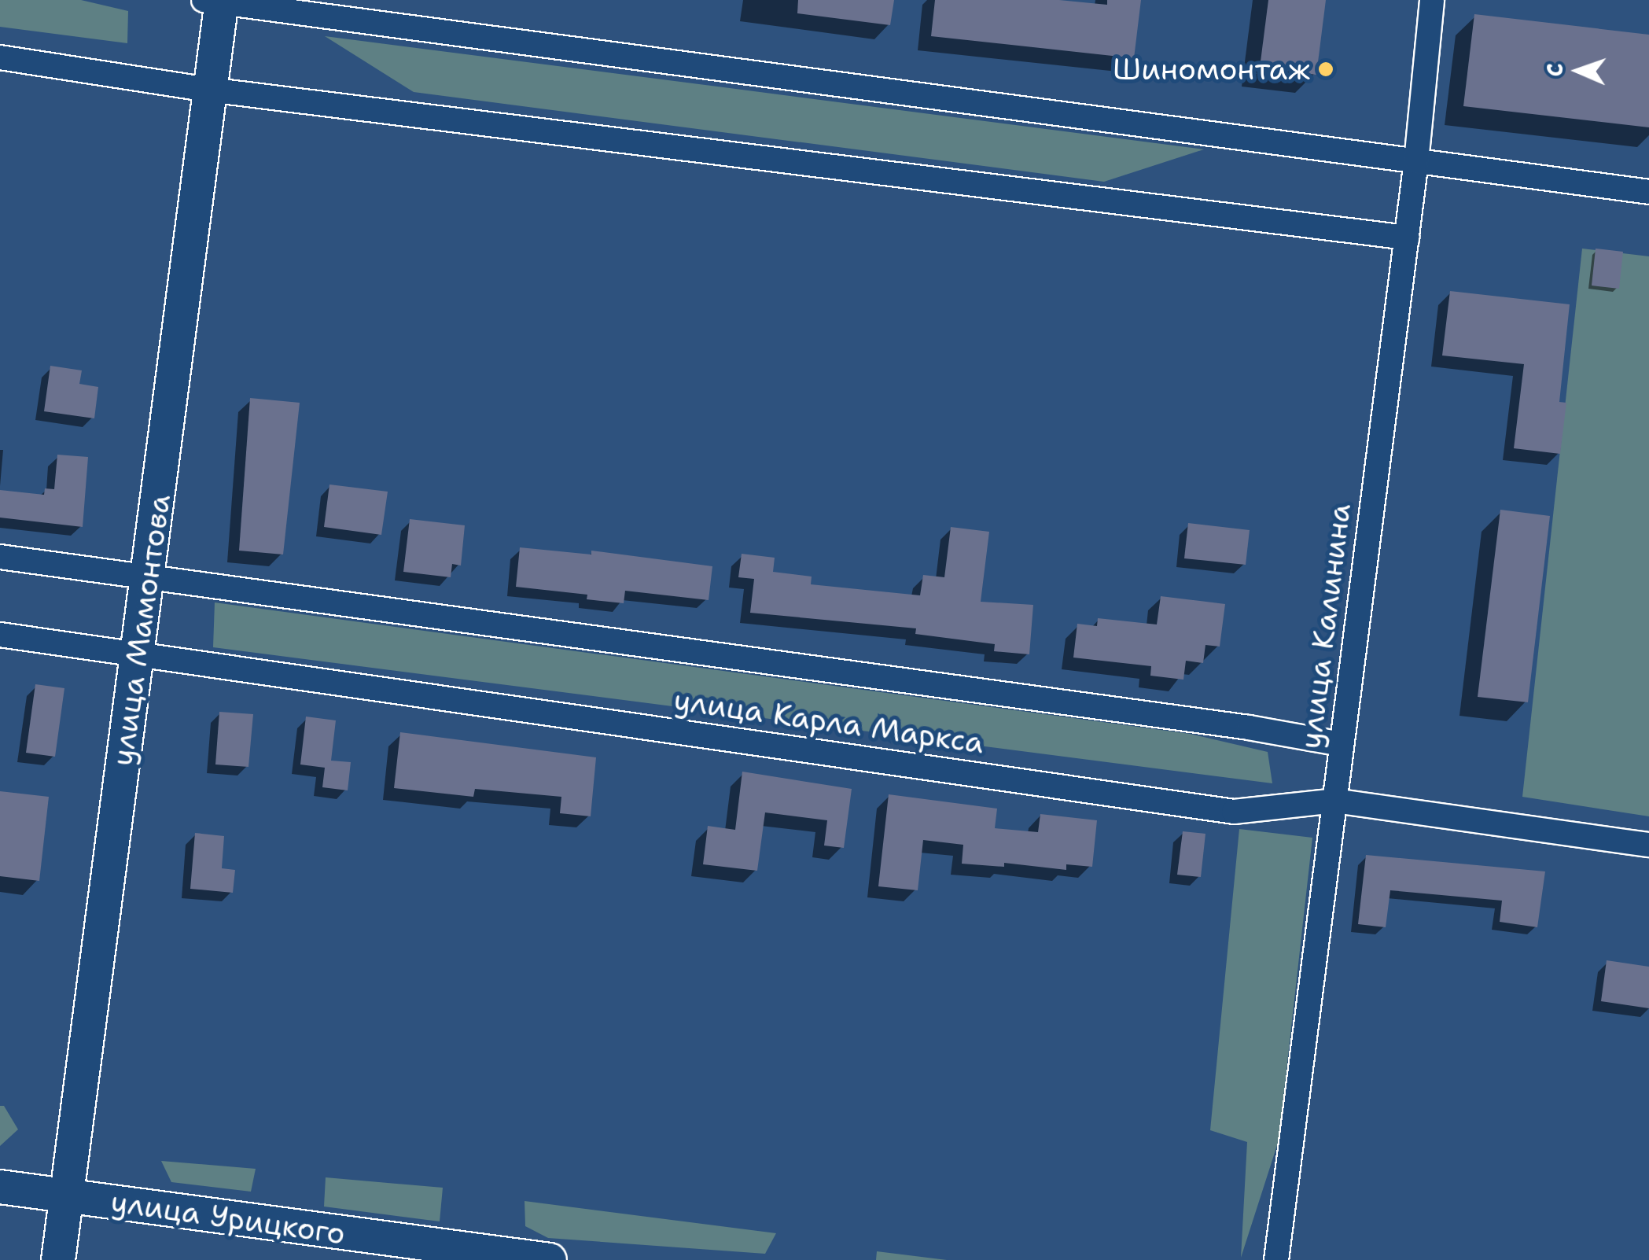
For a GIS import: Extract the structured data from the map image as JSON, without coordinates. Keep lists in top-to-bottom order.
{
  "streets": {
    "street": [
      "улица Калинина",
      "улица Мамонтова",
      "улица Карла Маркса",
      "улица Урицкого"
    ]
  },
  "crossings": [
    ["улица Калинина", "улица Карла Маркса"],
    ["улица Мамонтова", "улица Карла Маркса"],
    ["улица Мамонтова", "улица Урицкого"]
  ],
  "places": ["Шиномонтаж"],
  "north": "left"
}
